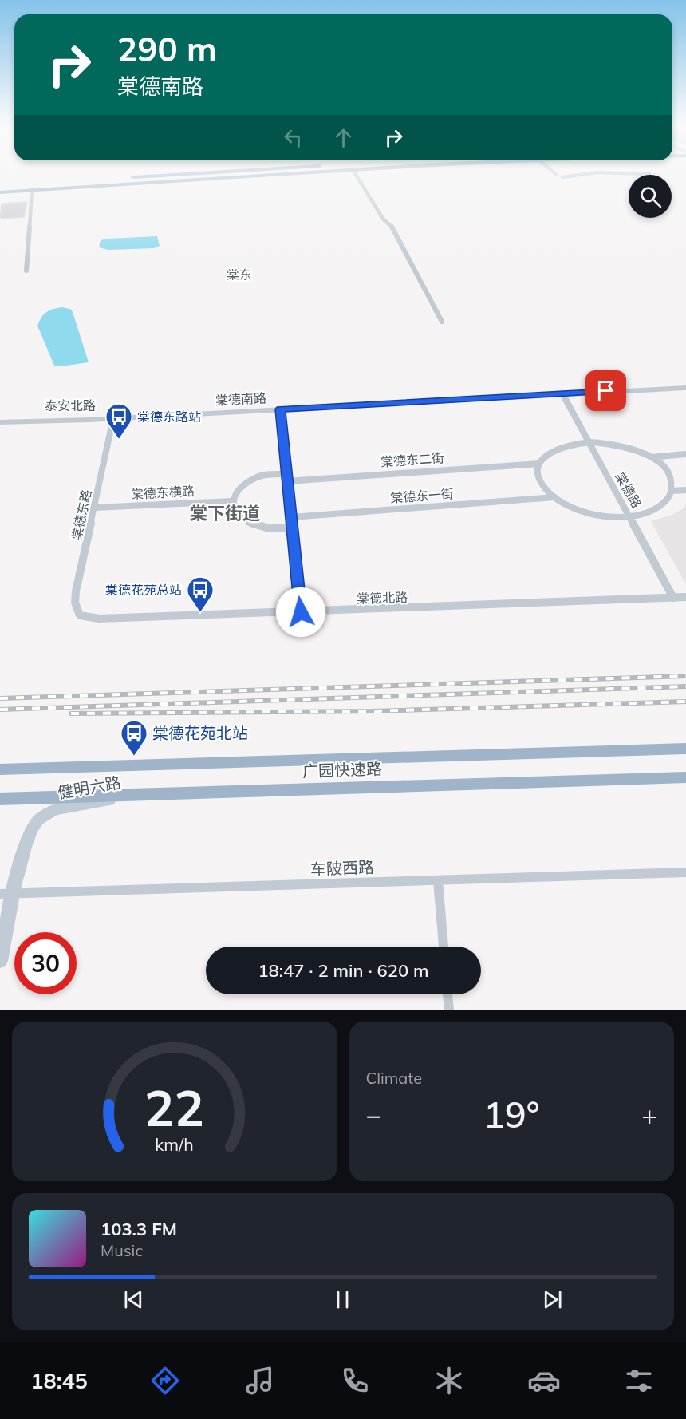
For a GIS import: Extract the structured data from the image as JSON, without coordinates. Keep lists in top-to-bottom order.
{
  "streets": {
    "highway": ["广园快速路"],
    "main road": ["健明六路"],
    "street": [
      "棠德南路",
      "泰安北路",
      "棠德东二街",
      "棠德路",
      "棠德东横路",
      "棠德东一街",
      "棠德东路",
      "棠德北路",
      "车陂西路"
    ]
  },
  "crossings": [
    ["棠德南路", "泰安北路"],
    ["棠德南路", "棠德路"],
    ["棠德南路", "棠德东路"],
    ["泰安北路", "棠德东路"],
    ["棠德东二街", "棠德东横路"],
    ["棠德路", "棠德北路"],
    ["棠德东横路", "棠德东路"],
    ["棠德东路", "棠德北路"],
    ["广园快速路", "健明六路"],
    ["健明六路", "车陂西路"]
  ],
  "districts": ["棠东", "棠下街道"],
  "places": {
    "bus stop": ["棠德东路站", "棠德花苑总站", "棠德花苑北站"]
  },
  "page": {
    "turn": ["290 m", "棠德南路"],
    "limit": "30",
    "trip": "18:47 · 2 min · 620 m",
    "tile": "Climate",
    "heat": ["−", "19°", "+"],
    "song": ["103.3 FM", "Music"],
    "tabs": "18:45",
    "gauge": ["22", "km/h"]
  }
}
